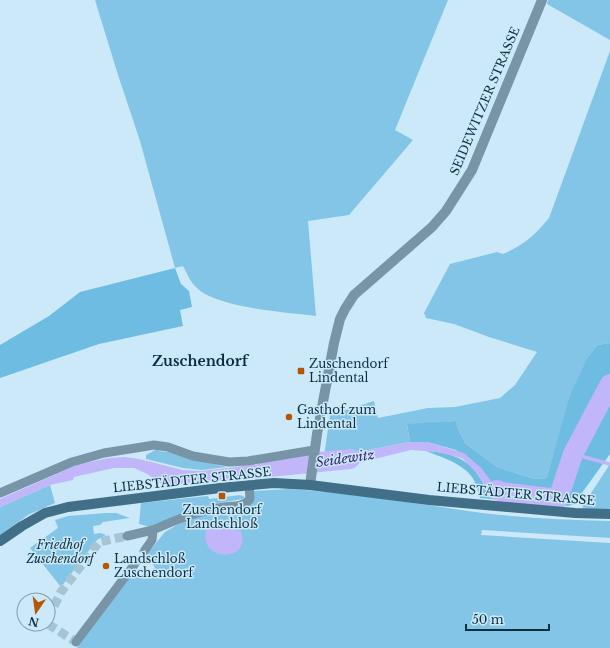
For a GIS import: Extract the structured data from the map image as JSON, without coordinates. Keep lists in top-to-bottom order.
{
  "streets": {
    "main road": ["LIEBSTÄDTER STRASSE"],
    "street": ["SEIDEWITZER STRASSE"]
  },
  "crossings": [
    ["SEIDEWITZER STRASSE", "LIEBSTÄDTER STRASSE"]
  ],
  "districts": ["Zuschendorf"],
  "water": ["Seidewitz"],
  "parks": ["Friedhof Zuschendorf"],
  "places": {
    "transit": ["Zuschendorf Lindental", "Zuschendorf Landschloß"],
    "other": ["Gasthof zum Lindental", "Landschloß Zuschendorf"]
  },
  "scale_bar": "50 m",
  "north": "bottom"
}
